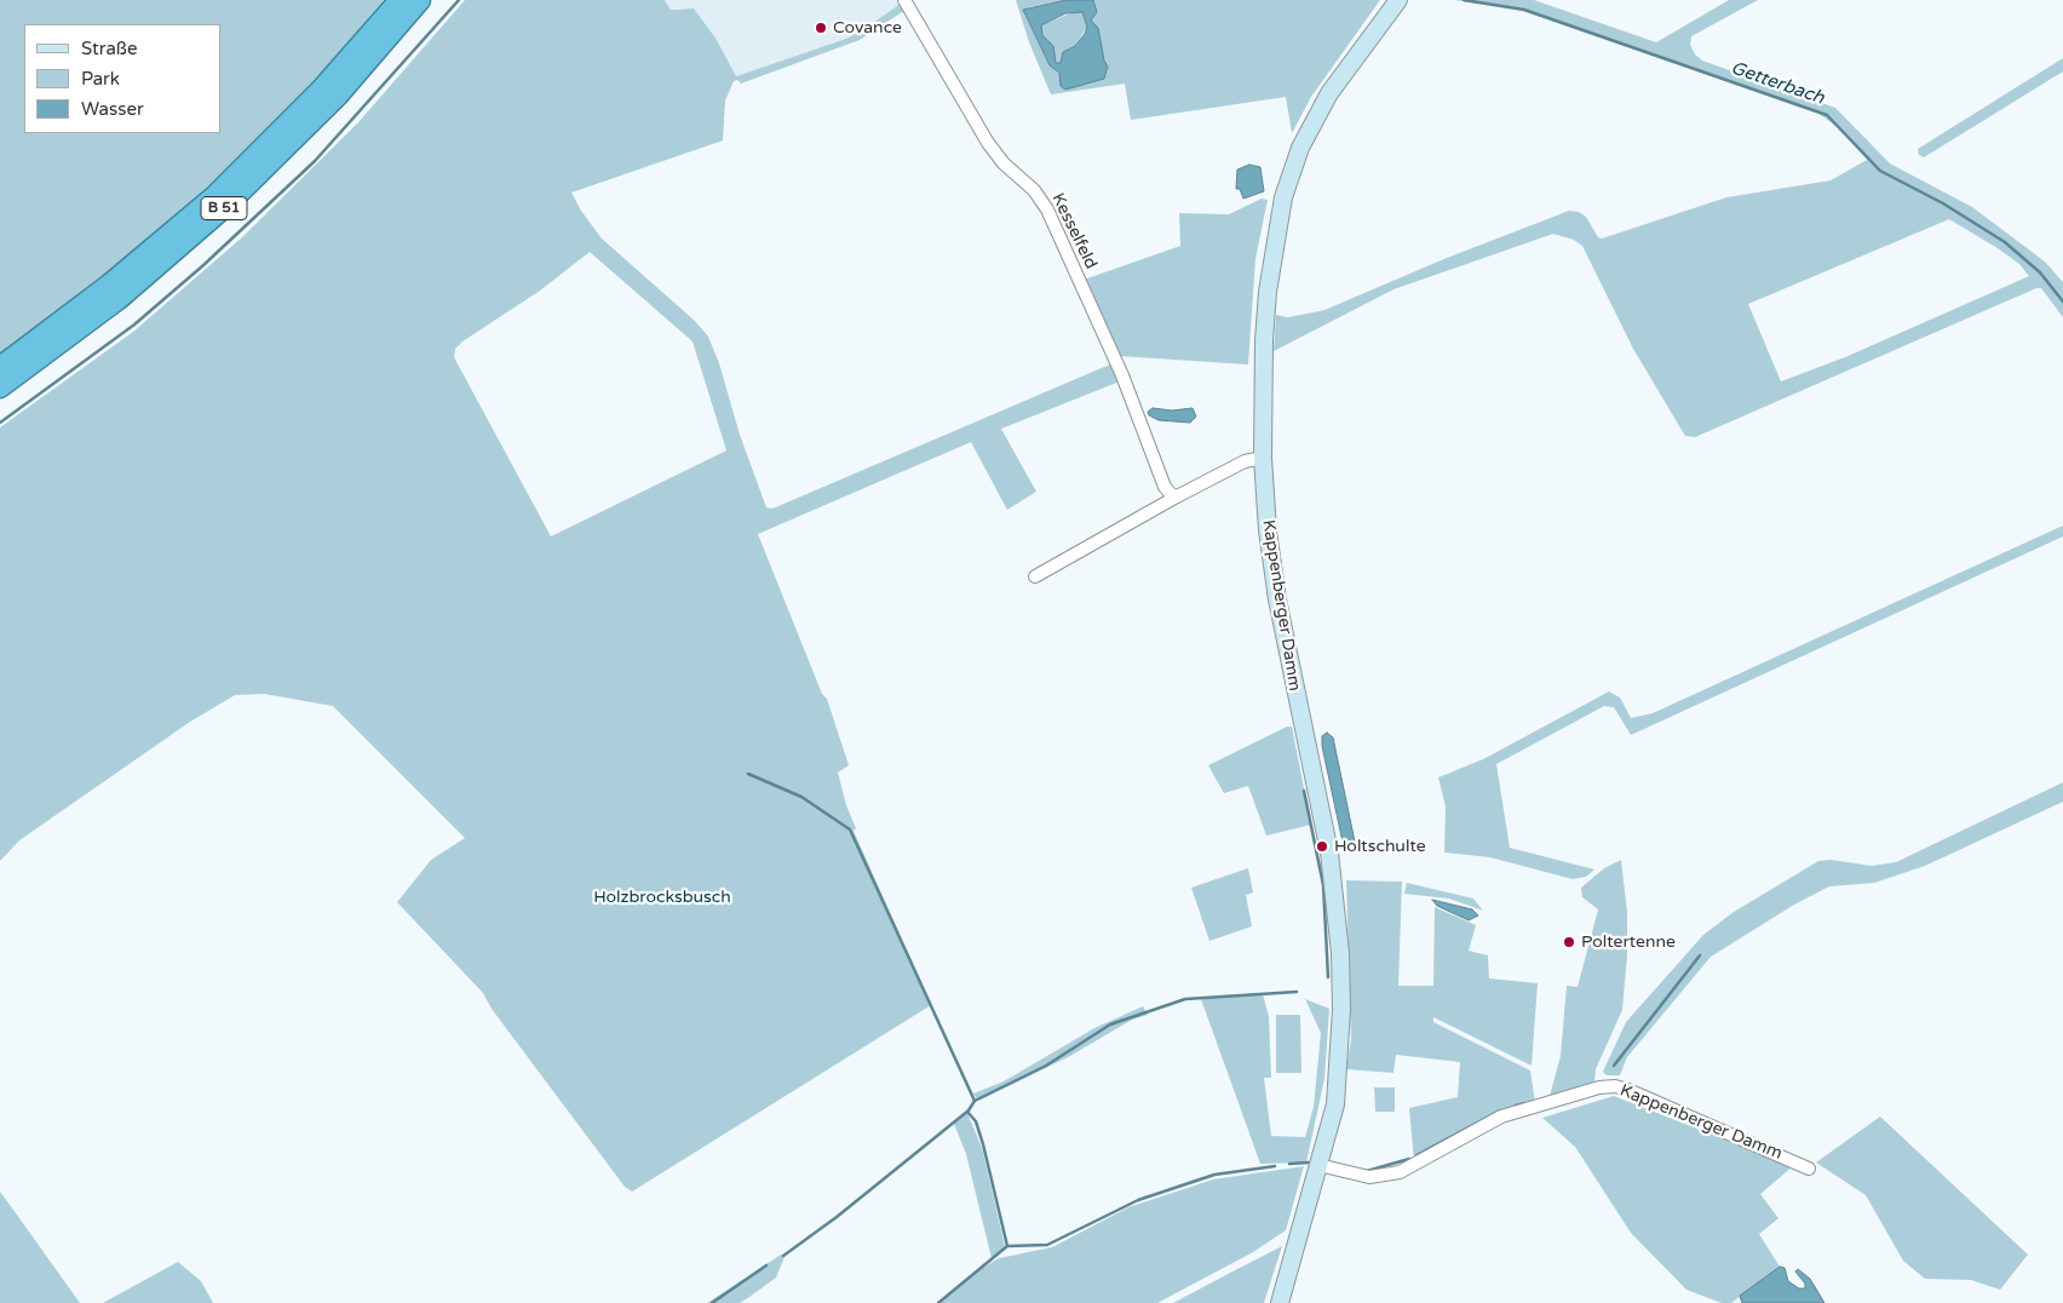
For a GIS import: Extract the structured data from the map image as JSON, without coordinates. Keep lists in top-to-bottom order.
{
  "streets": {
    "highway": ["B 51"],
    "main road": ["Kappenberger Damm"],
    "street": ["Kesselfeld"]
  },
  "water": ["Getterbach"],
  "parks": ["Holzbrocksbusch"],
  "places": ["Covance", "Holtschulte", "Poltertenne"],
  "legend": ["Straße", "Park", "Wasser"]
}
